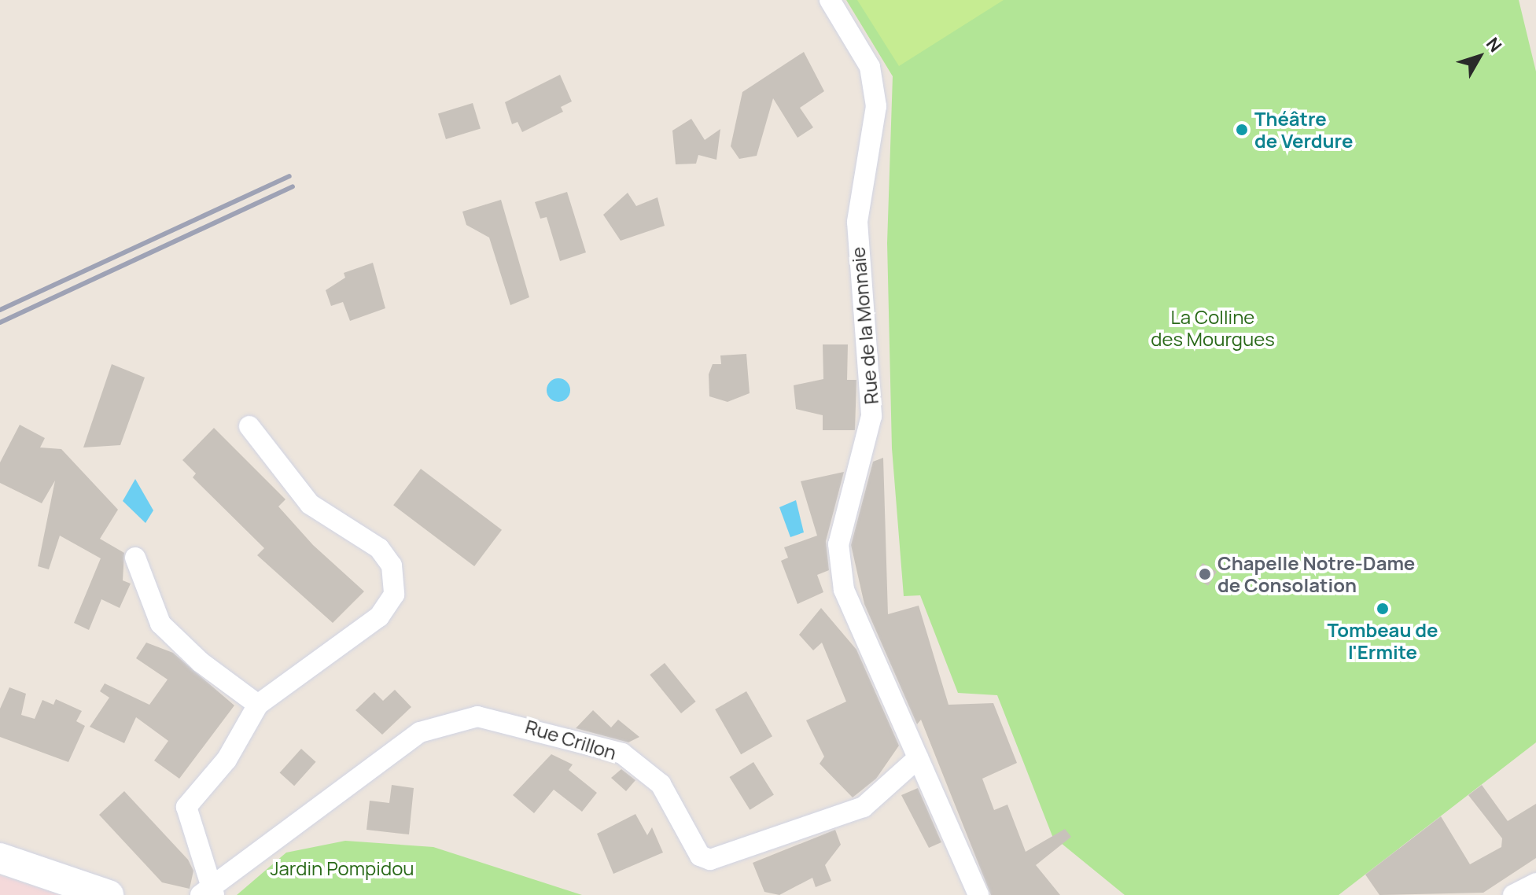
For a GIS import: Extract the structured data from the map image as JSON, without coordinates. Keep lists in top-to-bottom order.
{
  "streets": {
    "street": ["Rue de la Monnaie", "Rue Crillon"]
  },
  "crossings": [
    ["Rue de la Monnaie", "Rue Crillon"]
  ],
  "parks": ["La Colline des Mourgues", "Jardin Pompidou"],
  "places": ["Théâtre de Verdure", "Chapelle Notre-Dame de Consolation", "Tombeau de l'Ermite"],
  "north": "top right"
}
